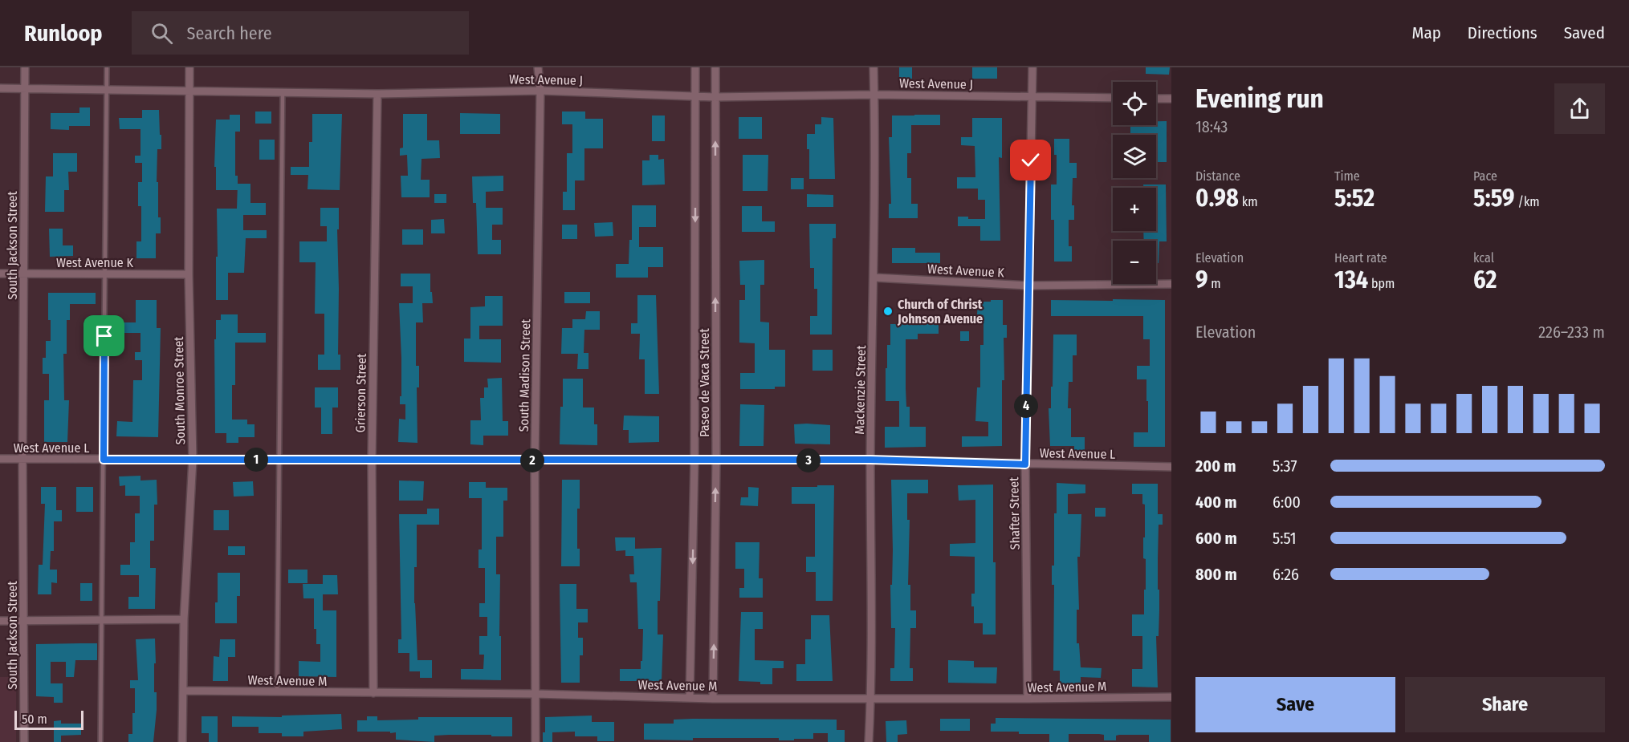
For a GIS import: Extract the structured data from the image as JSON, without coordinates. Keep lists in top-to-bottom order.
{
  "streets": {
    "street": [
      "West Avenue J",
      "South Jackson Street",
      "West Avenue K",
      "South Madison Street",
      "Paseo de Vaca Street",
      "Mackenzie Street",
      "South Monroe Street",
      "Grierson Street",
      "West Avenue L",
      "Shafter Street",
      "West Avenue M"
    ]
  },
  "crossings": [
    ["West Avenue J", "South Jackson Street"],
    ["West Avenue J", "South Madison Street"],
    ["West Avenue J", "Paseo de Vaca Street"],
    ["West Avenue J", "Mackenzie Street"],
    ["West Avenue J", "South Monroe Street"],
    ["West Avenue J", "Grierson Street"],
    ["West Avenue J", "Shafter Street"],
    ["South Jackson Street", "West Avenue K"],
    ["South Jackson Street", "West Avenue L"],
    ["West Avenue K", "Mackenzie Street"],
    ["West Avenue K", "South Monroe Street"],
    ["West Avenue K", "Shafter Street"],
    ["South Madison Street", "West Avenue L"],
    ["South Madison Street", "West Avenue M"],
    ["Paseo de Vaca Street", "West Avenue L"],
    ["Paseo de Vaca Street", "West Avenue M"],
    ["Mackenzie Street", "West Avenue L"],
    ["Mackenzie Street", "West Avenue M"],
    ["South Monroe Street", "West Avenue L"],
    ["South Monroe Street", "West Avenue M"],
    ["Grierson Street", "West Avenue L"],
    ["Grierson Street", "West Avenue M"],
    ["West Avenue L", "Shafter Street"],
    ["Shafter Street", "West Avenue M"]
  ],
  "places": ["Church of Christ Johnson Avenue"],
  "scale_bar": "50 m",
  "page": {
    "header": "Runloop",
    "search": "Search here",
    "nav": ["Map", "Directions", "Saved"],
    "heading": ["Evening run", "18:43"],
    "map_buttons": ["+", "−"],
    "stats": [
      ["Distance", "0.98 km"],
      ["Time", "5:52"],
      ["Pace", "5:59 /km"],
      ["Elevation", "9 m"],
      ["Heart rate", "134 bpm"],
      ["kcal", "62"]
    ],
    "chart": ["Elevation", "226–233 m"],
    "pins": [
      "4",
      "1",
      "2",
      "3"
    ],
    "list": [
      {
        "name": "200 m",
        "note": "5:37"
      },
      {
        "name": "400 m",
        "note": "6:00"
      },
      {
        "name": "600 m",
        "note": "5:51"
      },
      {
        "name": "800 m",
        "note": "6:26"
      }
    ],
    "buttons": ["Save", "Share"],
    "scale": "50 m"
  }
}
